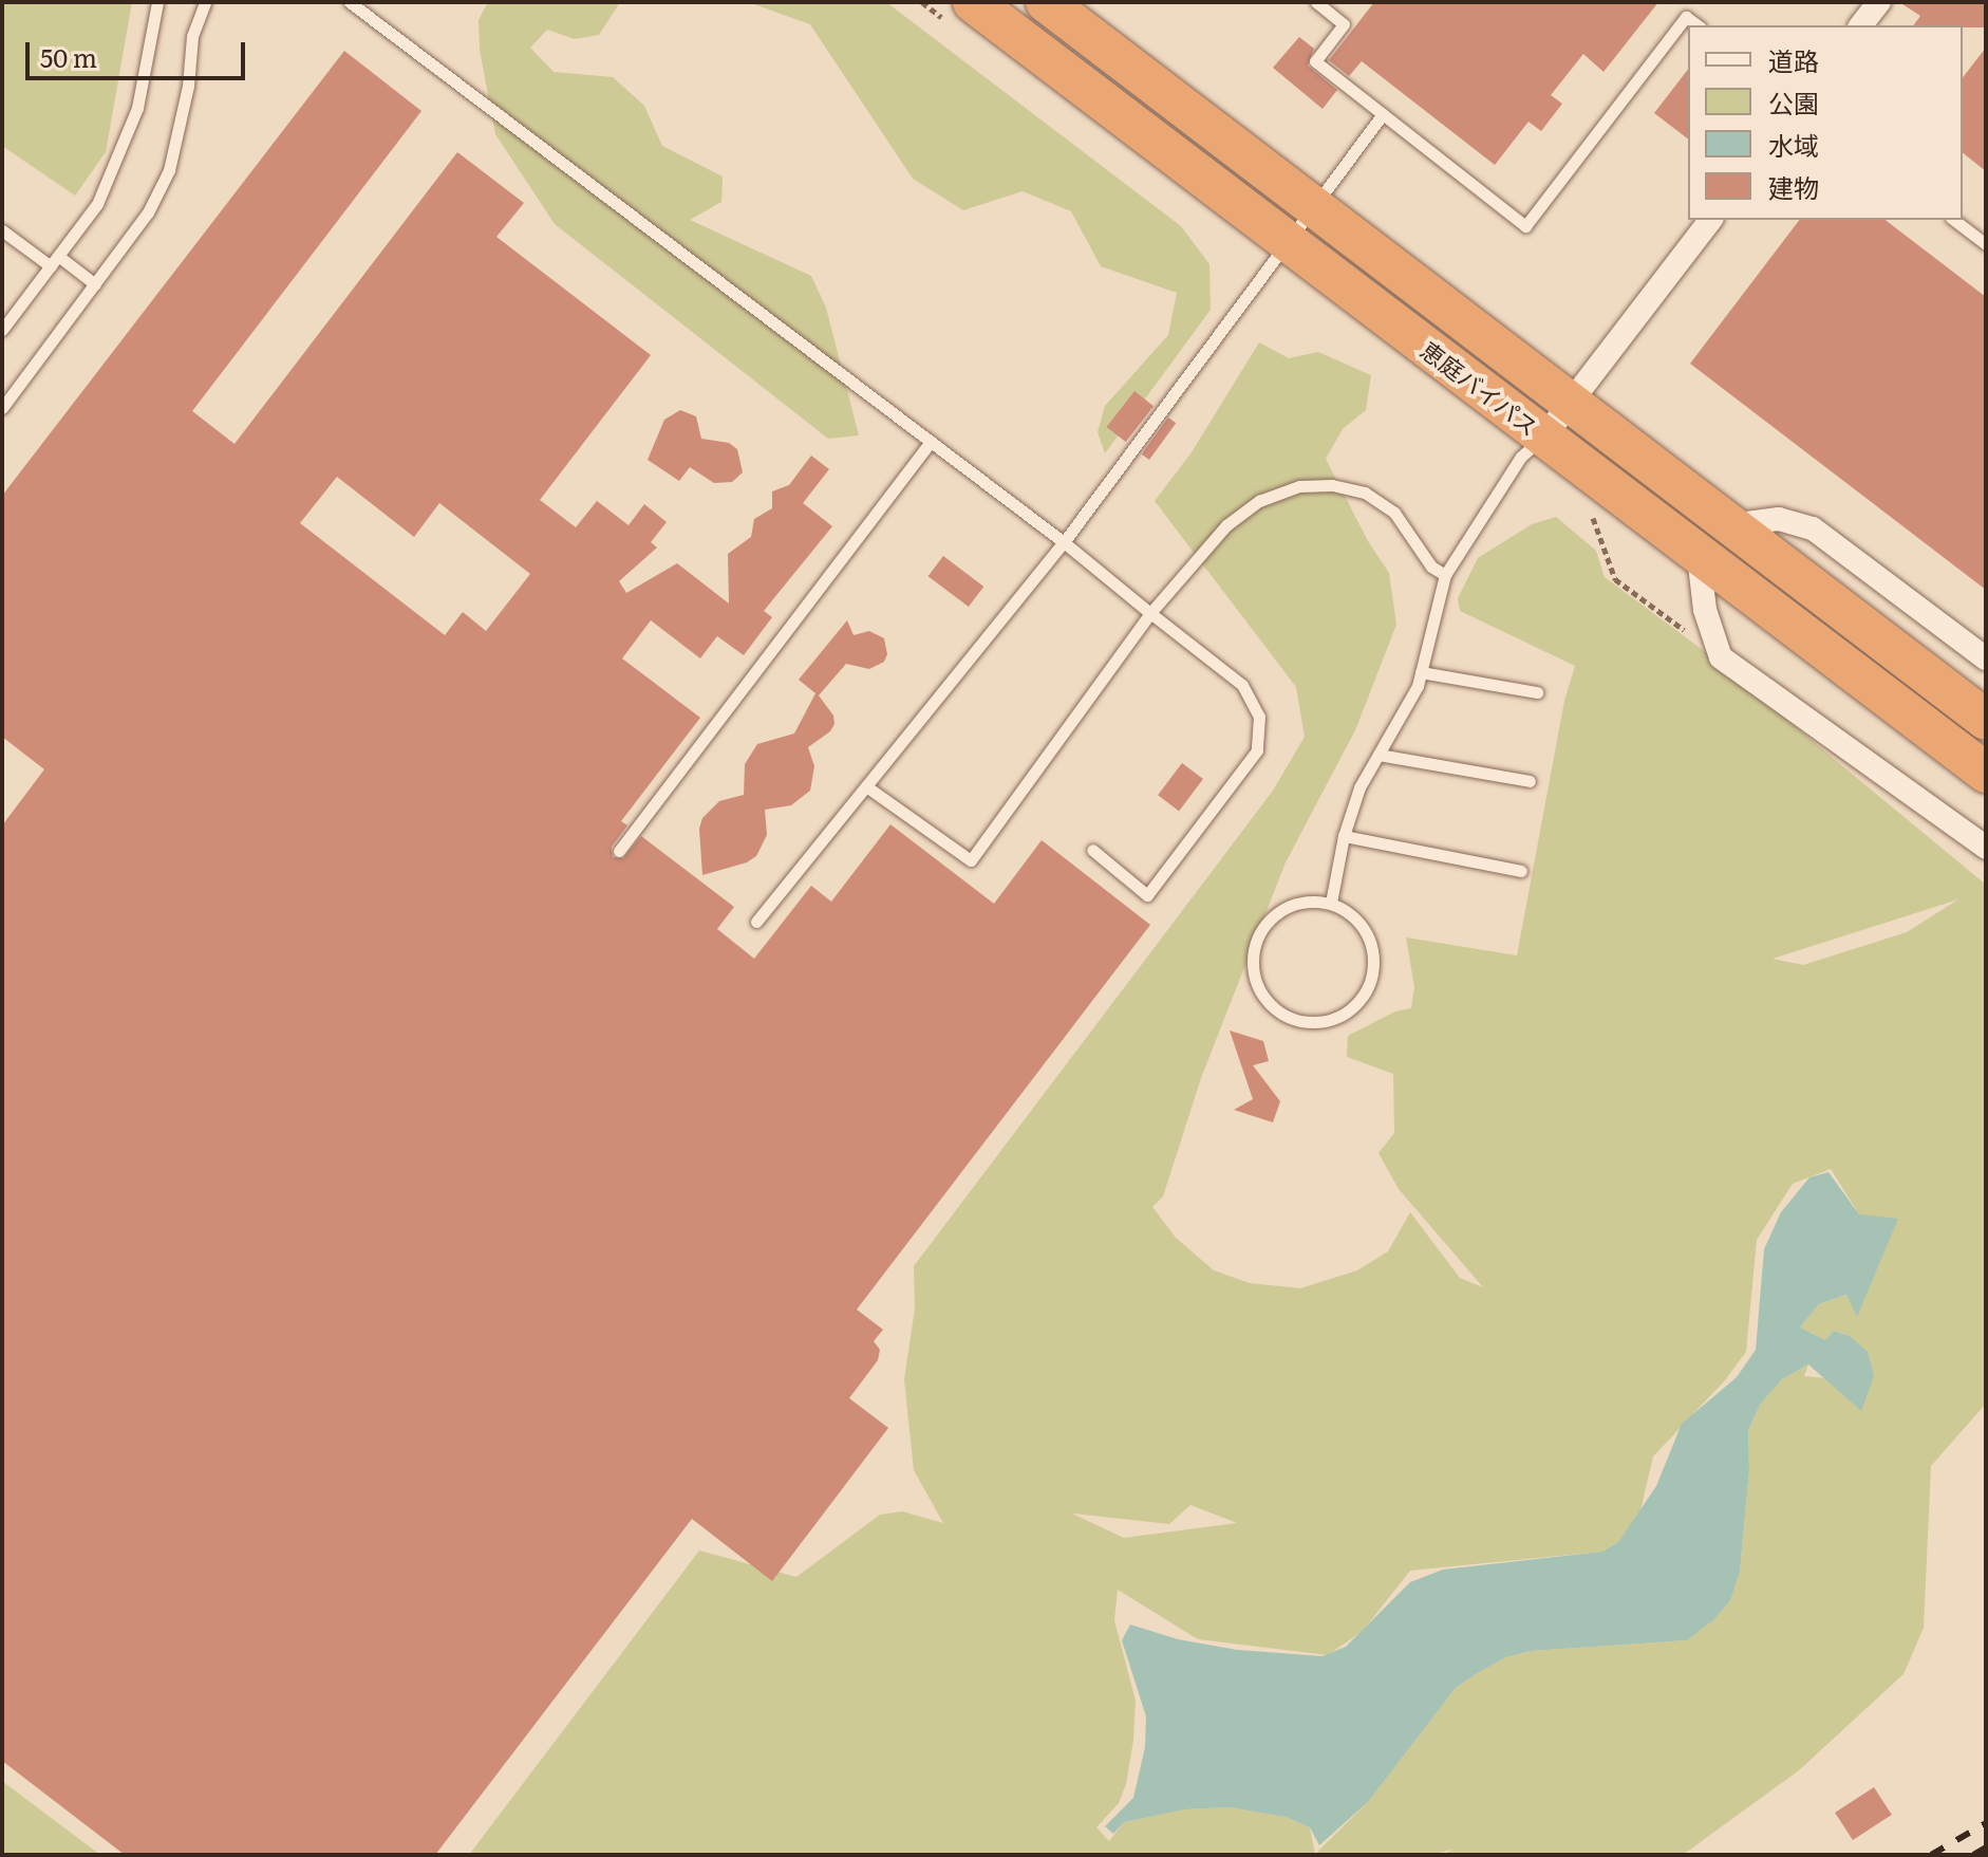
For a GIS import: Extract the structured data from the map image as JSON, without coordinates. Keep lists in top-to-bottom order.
{
  "streets": {
    "highway": ["恵庭バイパス"]
  },
  "legend": [
    "道路",
    "公園",
    "水域",
    "建物"
  ],
  "scale_bar": "50 m"
}
